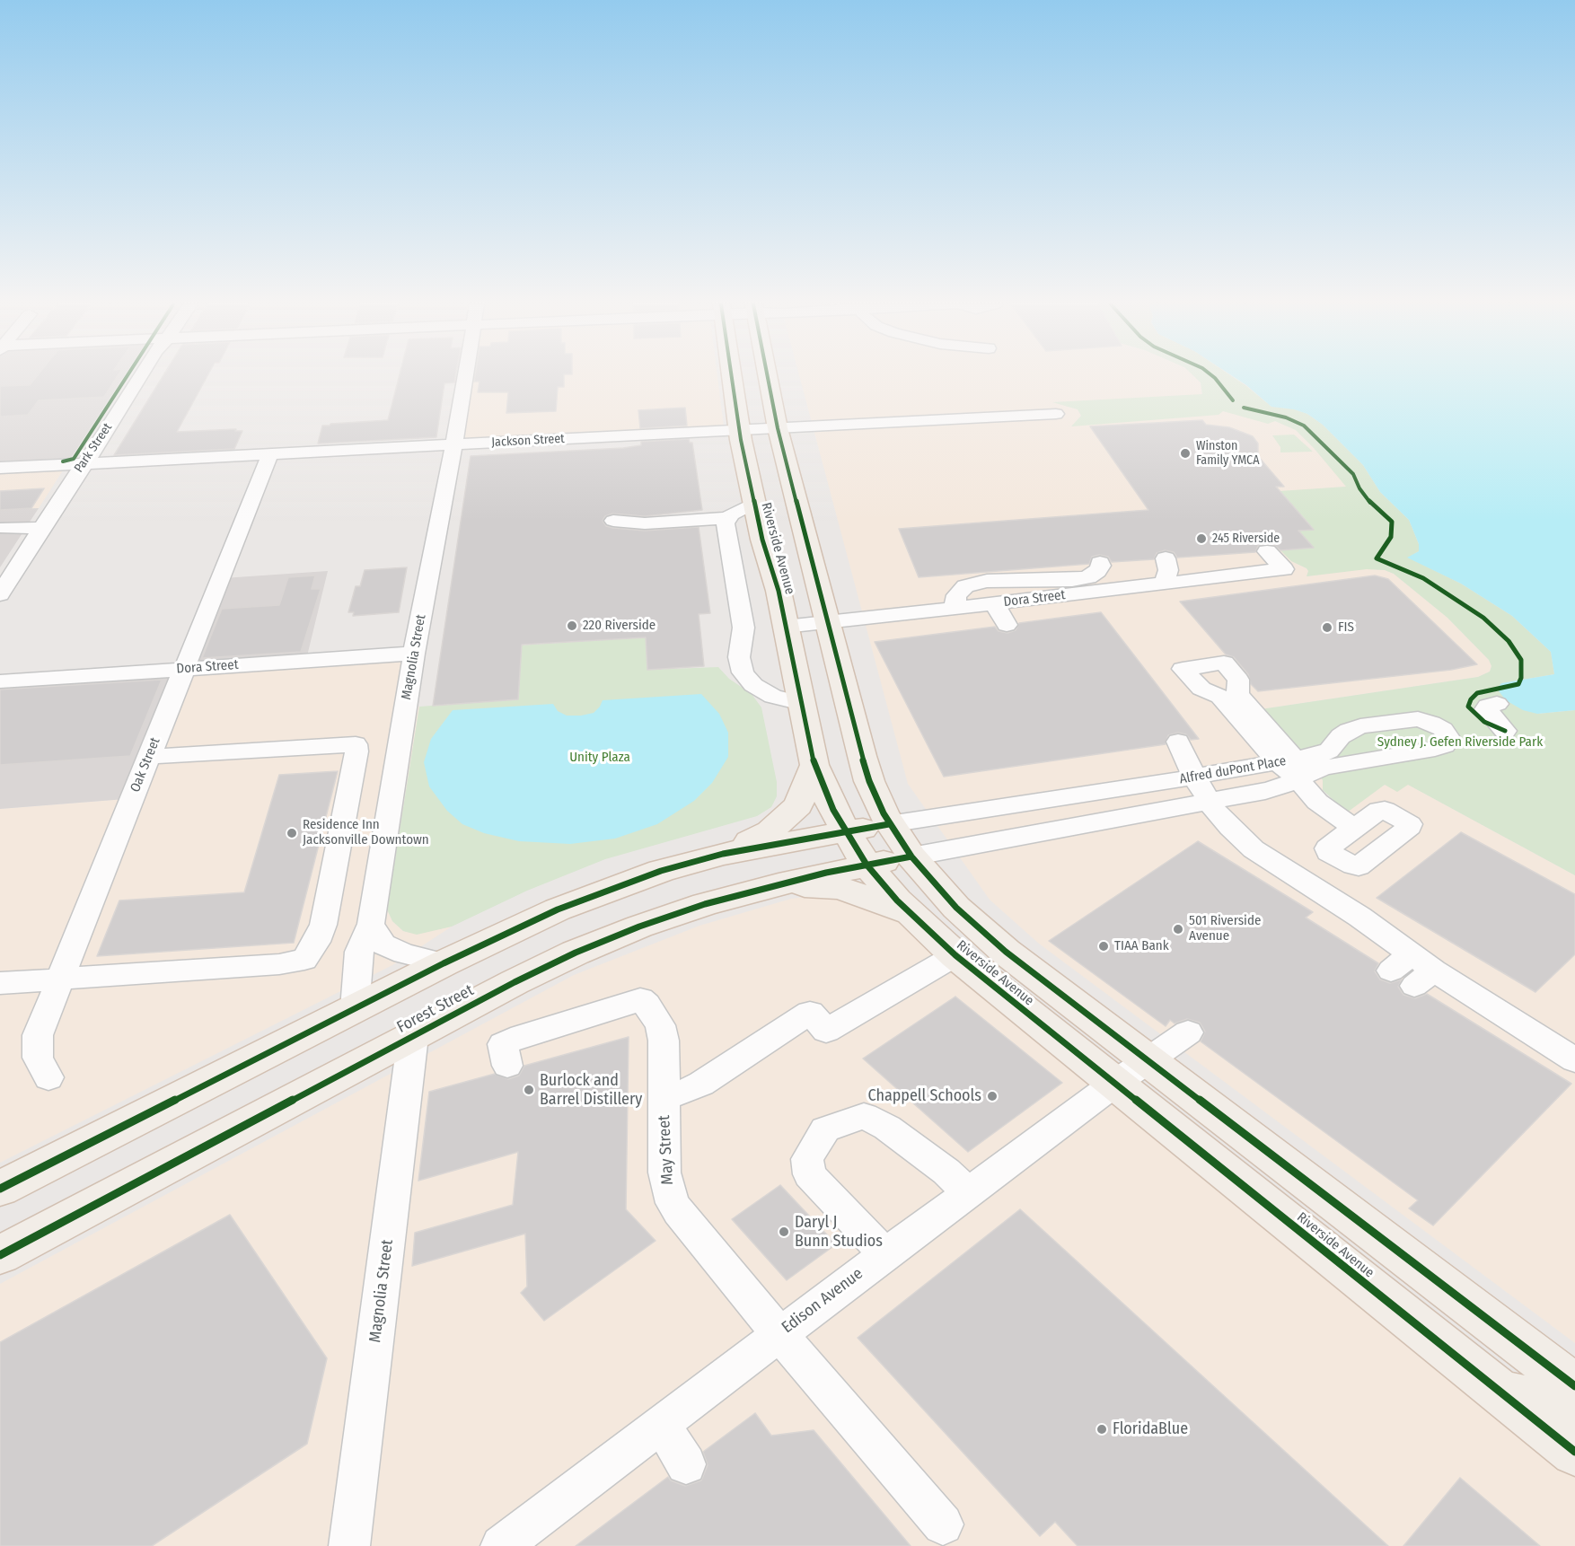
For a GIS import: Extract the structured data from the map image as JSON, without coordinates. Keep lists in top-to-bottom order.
{
  "streets": {
    "main road": ["Riverside Avenue", "Forest Street"],
    "street": [
      "Jackson Street",
      "Park Street",
      "Dora Street",
      "Magnolia Street",
      "Oak Street",
      "Alfred duPont Place",
      "May Street",
      "Edison Avenue"
    ]
  },
  "crossings": [
    ["Jackson Street", "Park Street"],
    ["Jackson Street", "Riverside Avenue"],
    ["Jackson Street", "Magnolia Street"],
    ["Jackson Street", "Oak Street"],
    ["Riverside Avenue", "Dora Street"],
    ["Riverside Avenue", "Alfred duPont Place"],
    ["Riverside Avenue", "Forest Street"],
    ["Riverside Avenue", "Edison Avenue"],
    ["Dora Street", "Magnolia Street"],
    ["Dora Street", "Oak Street"],
    ["Magnolia Street", "Forest Street"],
    ["Alfred duPont Place", "Forest Street"],
    ["May Street", "Edison Avenue"]
  ],
  "parks": ["Sydney J. Gefen Riverside Park", "Unity Plaza"],
  "places": [
    "Winston Family YMCA",
    "245 Riverside",
    "220 Riverside",
    "FIS",
    "Residence Inn Jacksonville Downtown",
    "501 Riverside Avenue",
    "TIAA Bank",
    "Burlock and Barrel Distillery",
    "Chappell Schools",
    "Daryl J Bunn Studios",
    "FloridaBlue"
  ]
}
